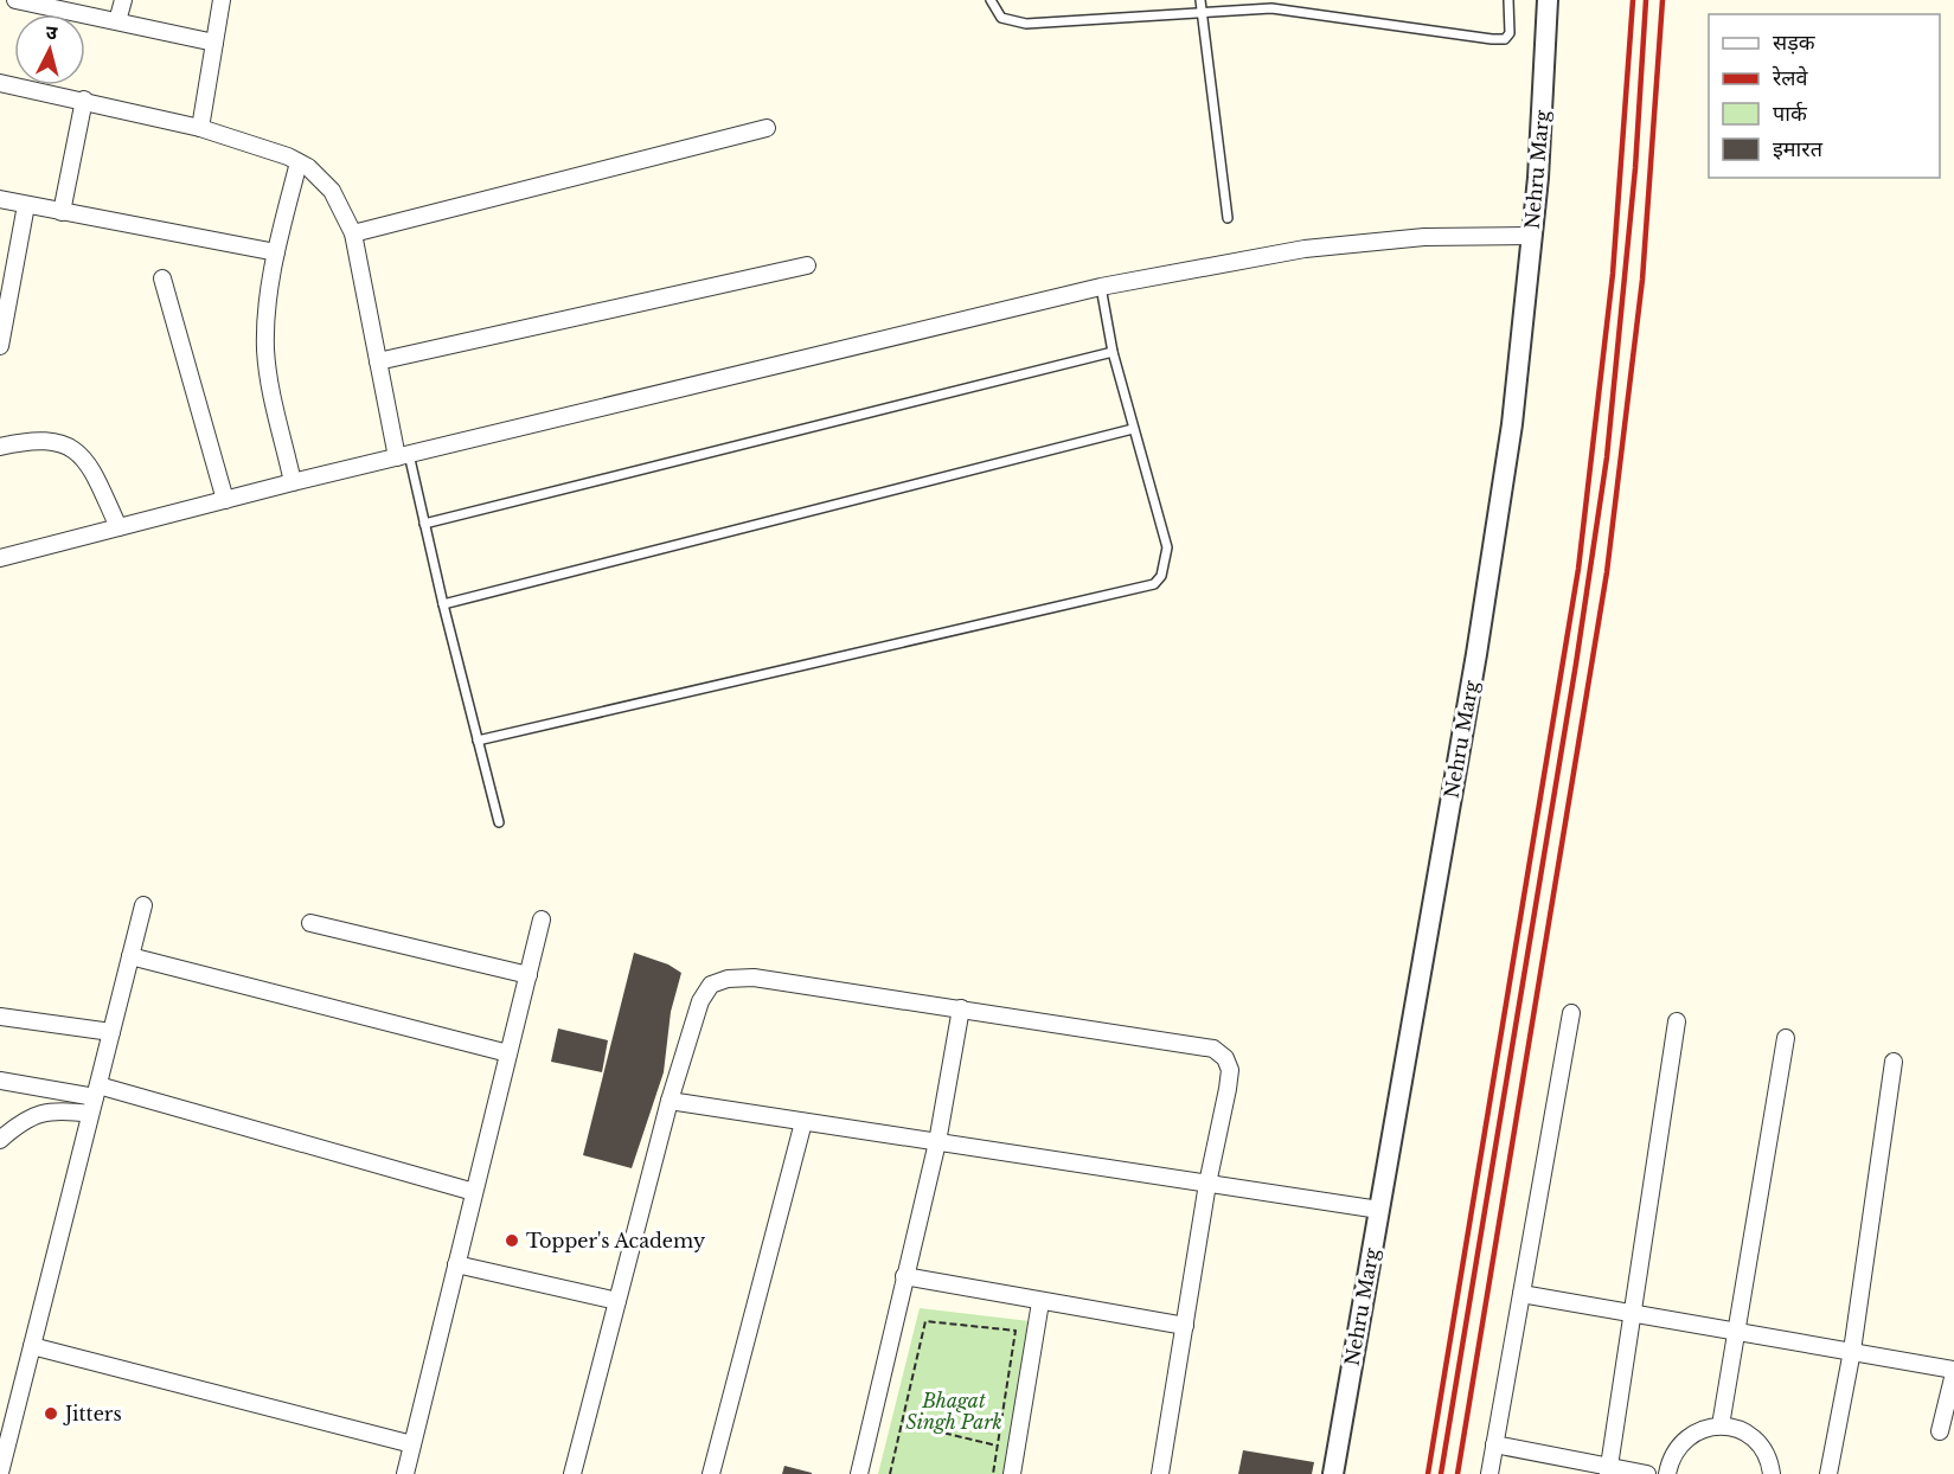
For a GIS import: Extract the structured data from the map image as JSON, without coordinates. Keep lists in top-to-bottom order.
{
  "streets": {
    "street": ["Nehru Marg"]
  },
  "parks": ["Bhagat Singh Park"],
  "places": ["Topper's Academy", "Jitters"],
  "legend": [
    "सड़क",
    "रेलवे",
    "पार्क",
    "इमारत"
  ],
  "north": "top"
}
